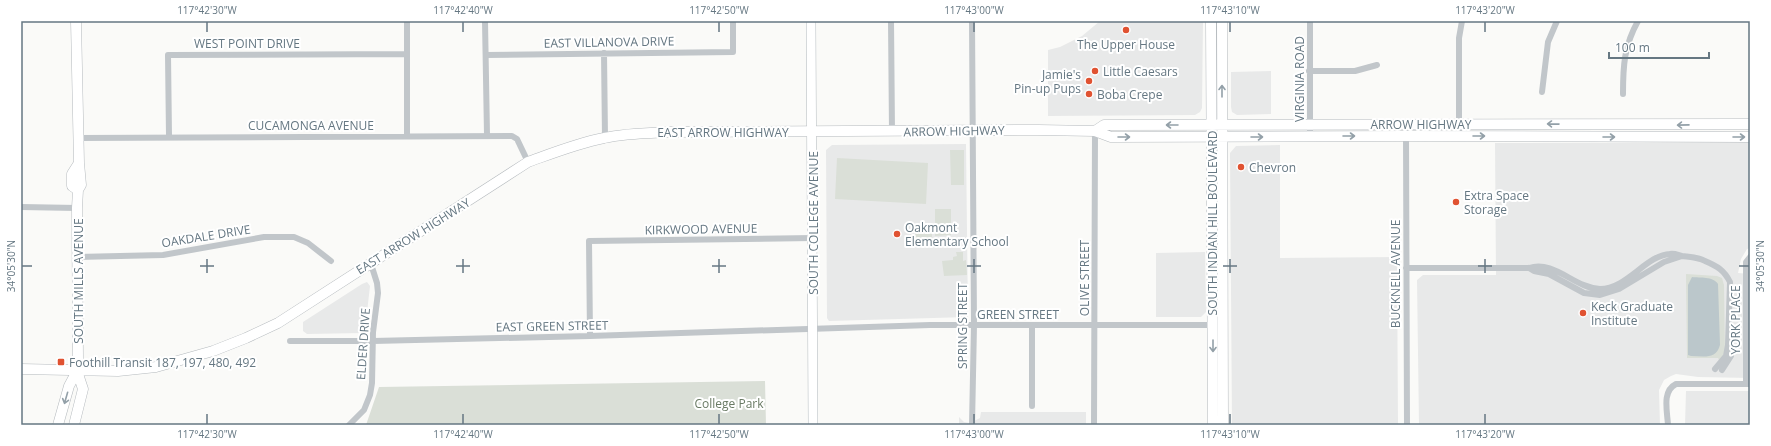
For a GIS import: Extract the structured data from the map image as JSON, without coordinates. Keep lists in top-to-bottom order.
{
  "streets": {
    "main road": [
      "ARROW HIGHWAY",
      "EAST ARROW HIGHWAY",
      "SOUTH INDIAN HILL BOULEVARD",
      "SOUTH MILLS AVENUE"
    ],
    "street": [
      "EAST VILLANOVA DRIVE",
      "WEST POINT DRIVE",
      "VIRGINIA ROAD",
      "CUCAMONGA AVENUE",
      "SOUTH COLLEGE AVENUE",
      "KIRKWOOD AVENUE",
      "OAKDALE DRIVE",
      "BUCKNELL AVENUE",
      "OLIVE STREET",
      "GREEN STREET",
      "YORK PLACE",
      "EAST GREEN STREET",
      "SPRING STREET",
      "ELDER DRIVE"
    ]
  },
  "crossings": [
    ["WEST POINT DRIVE", "CUCAMONGA AVENUE"],
    ["VIRGINIA ROAD", "ARROW HIGHWAY"],
    ["ARROW HIGHWAY", "EAST ARROW HIGHWAY"],
    ["ARROW HIGHWAY", "SOUTH COLLEGE AVENUE"],
    ["ARROW HIGHWAY", "SOUTH INDIAN HILL BOULEVARD"],
    ["ARROW HIGHWAY", "BUCKNELL AVENUE"],
    ["ARROW HIGHWAY", "OLIVE STREET"],
    ["ARROW HIGHWAY", "SPRING STREET"],
    ["CUCAMONGA AVENUE", "EAST ARROW HIGHWAY"],
    ["CUCAMONGA AVENUE", "SOUTH MILLS AVENUE"],
    ["EAST ARROW HIGHWAY", "SOUTH COLLEGE AVENUE"],
    ["EAST ARROW HIGHWAY", "SOUTH MILLS AVENUE"],
    ["EAST ARROW HIGHWAY", "ELDER DRIVE"],
    ["SOUTH COLLEGE AVENUE", "KIRKWOOD AVENUE"],
    ["SOUTH COLLEGE AVENUE", "GREEN STREET"],
    ["SOUTH COLLEGE AVENUE", "EAST GREEN STREET"],
    ["SOUTH INDIAN HILL BOULEVARD", "GREEN STREET"],
    ["KIRKWOOD AVENUE", "EAST GREEN STREET"],
    ["OAKDALE DRIVE", "SOUTH MILLS AVENUE"],
    ["OLIVE STREET", "GREEN STREET"],
    ["GREEN STREET", "EAST GREEN STREET"],
    ["GREEN STREET", "SPRING STREET"],
    ["EAST GREEN STREET", "ELDER DRIVE"]
  ],
  "parks": ["College Park"],
  "places": {
    "other": [
      "The Upper House",
      "Little Caesars",
      "Jamie's Pin-up Pups",
      "Boba Crepe",
      "Chevron",
      "Extra Space Storage",
      "Oakmont Elementary School",
      "Keck Graduate Institute"
    ],
    "transit": ["Foothill Transit 187, 197, 480, 492"]
  },
  "scale_bar": "100 m",
  "coordinates": [
    "117°42'30\"W",
    "117°42'40\"W",
    "117°42'50\"W",
    "117°43'00\"W",
    "117°43'10\"W",
    "117°43'20\"W",
    "34°05'30\"N"
  ]
}
